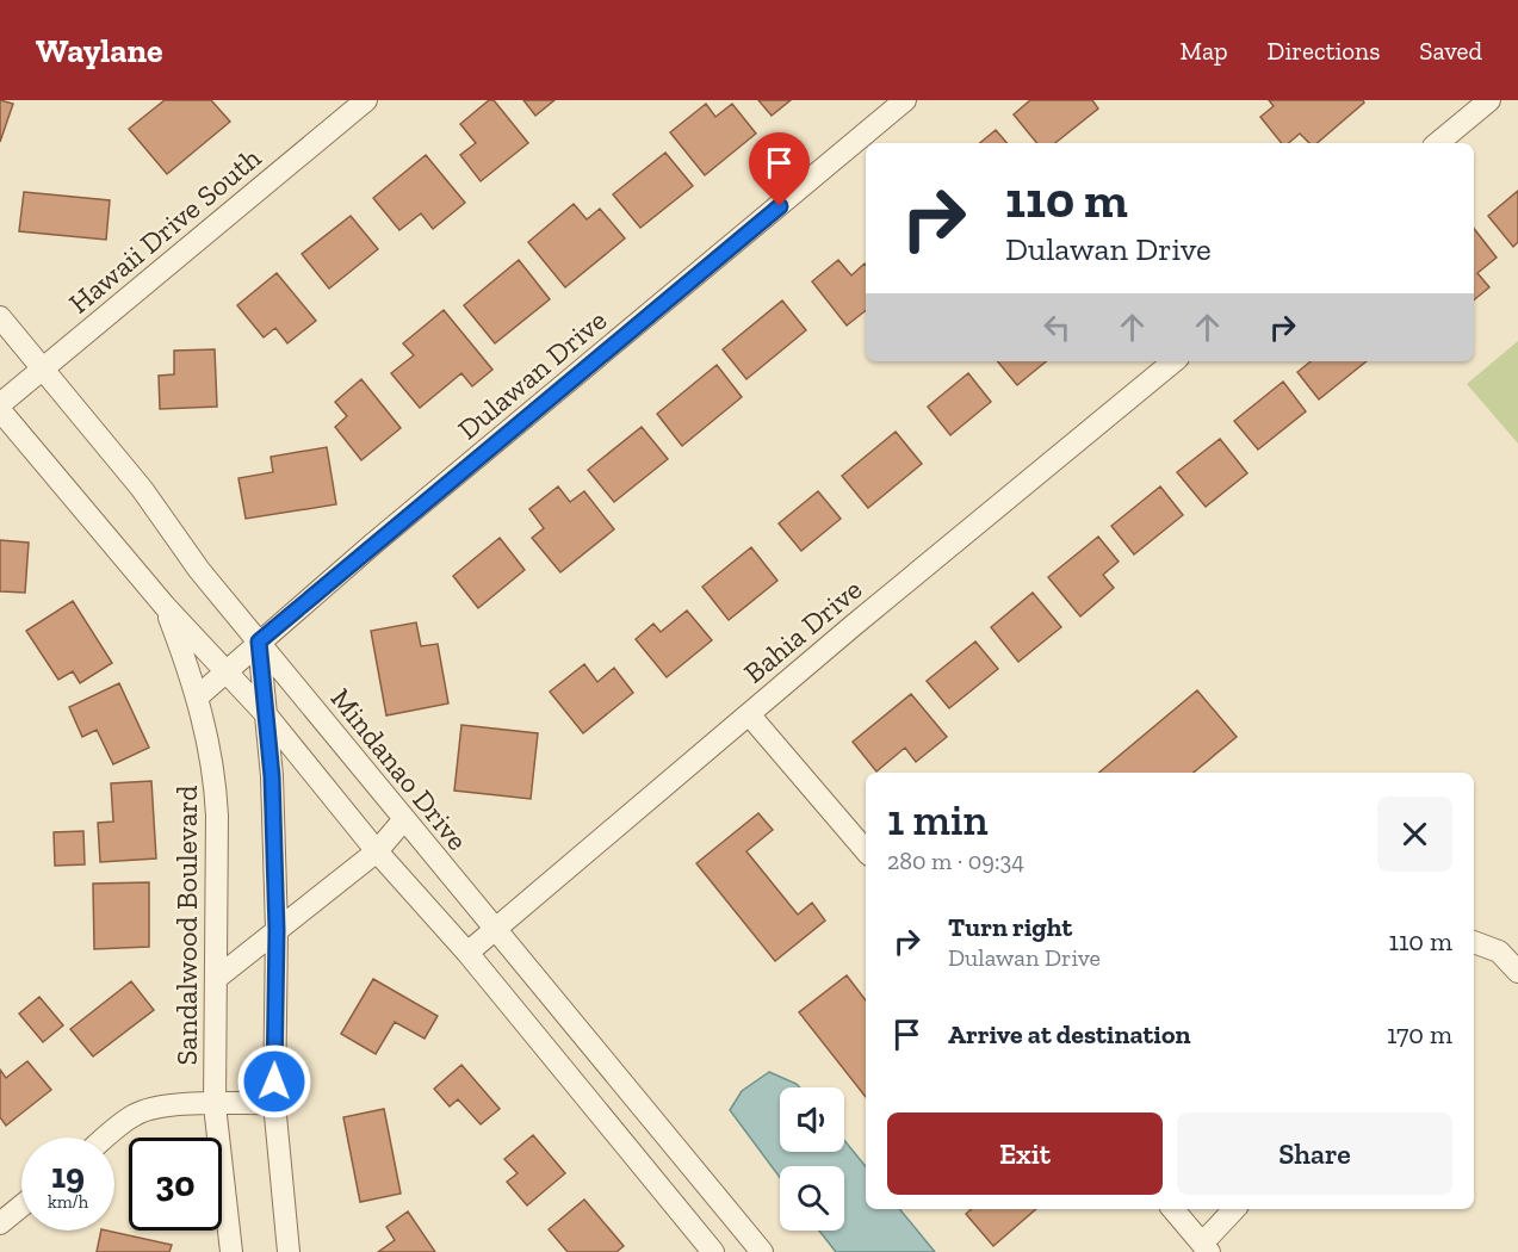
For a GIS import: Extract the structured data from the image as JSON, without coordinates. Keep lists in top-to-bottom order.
{
  "streets": {
    "street": [
      "Hawaii Drive South",
      "Dulawan Drive",
      "Bahia Drive",
      "Mindanao Drive",
      "Sandalwood Boulevard"
    ]
  },
  "crossings": [
    ["Hawaii Drive South", "Mindanao Drive"],
    ["Dulawan Drive", "Mindanao Drive"],
    ["Dulawan Drive", "Sandalwood Boulevard"],
    ["Bahia Drive", "Mindanao Drive"]
  ],
  "page": {
    "header": "Waylane",
    "nav": ["Map", "Directions", "Saved"],
    "turn": ["110 m", "Dulawan Drive"],
    "heading": ["1 min", "280 m · 09:34"],
    "list": [
      {
        "name": "Turn right",
        "note": "Dulawan Drive",
        "value": "110 m"
      },
      {
        "name": "Arrive at destination",
        "value": "170 m"
      }
    ],
    "buttons": ["Exit", "Share"],
    "speed": "19 km/h",
    "limit": "30"
  }
}
